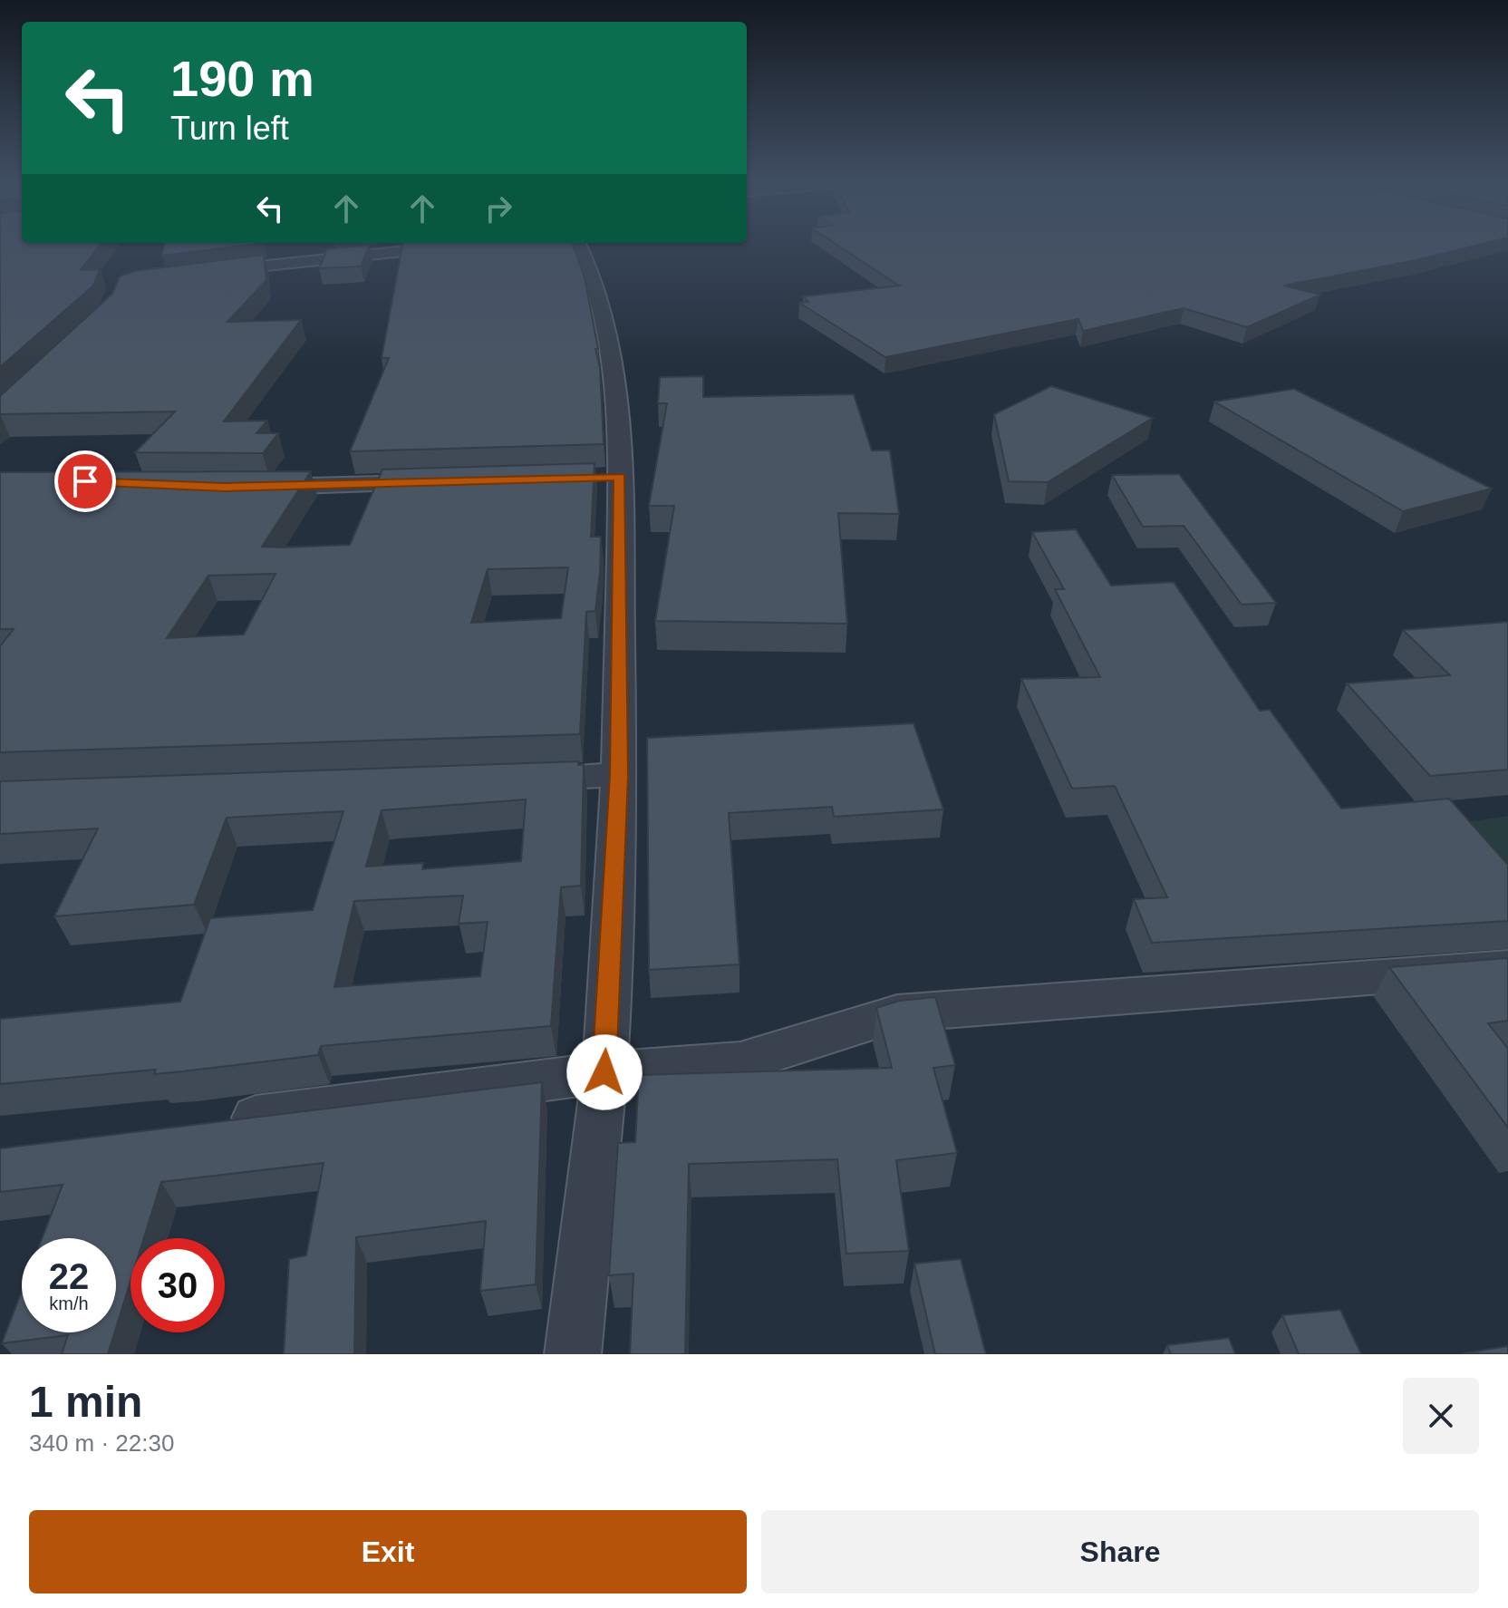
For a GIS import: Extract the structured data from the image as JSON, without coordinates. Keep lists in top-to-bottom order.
{
  "page": {
    "turn": ["190 m", "Turn left"],
    "speed": "22 km/h",
    "limit": "30",
    "heading": ["1 min", "340 m · 22:30"],
    "buttons": ["Exit", "Share"]
  }
}
